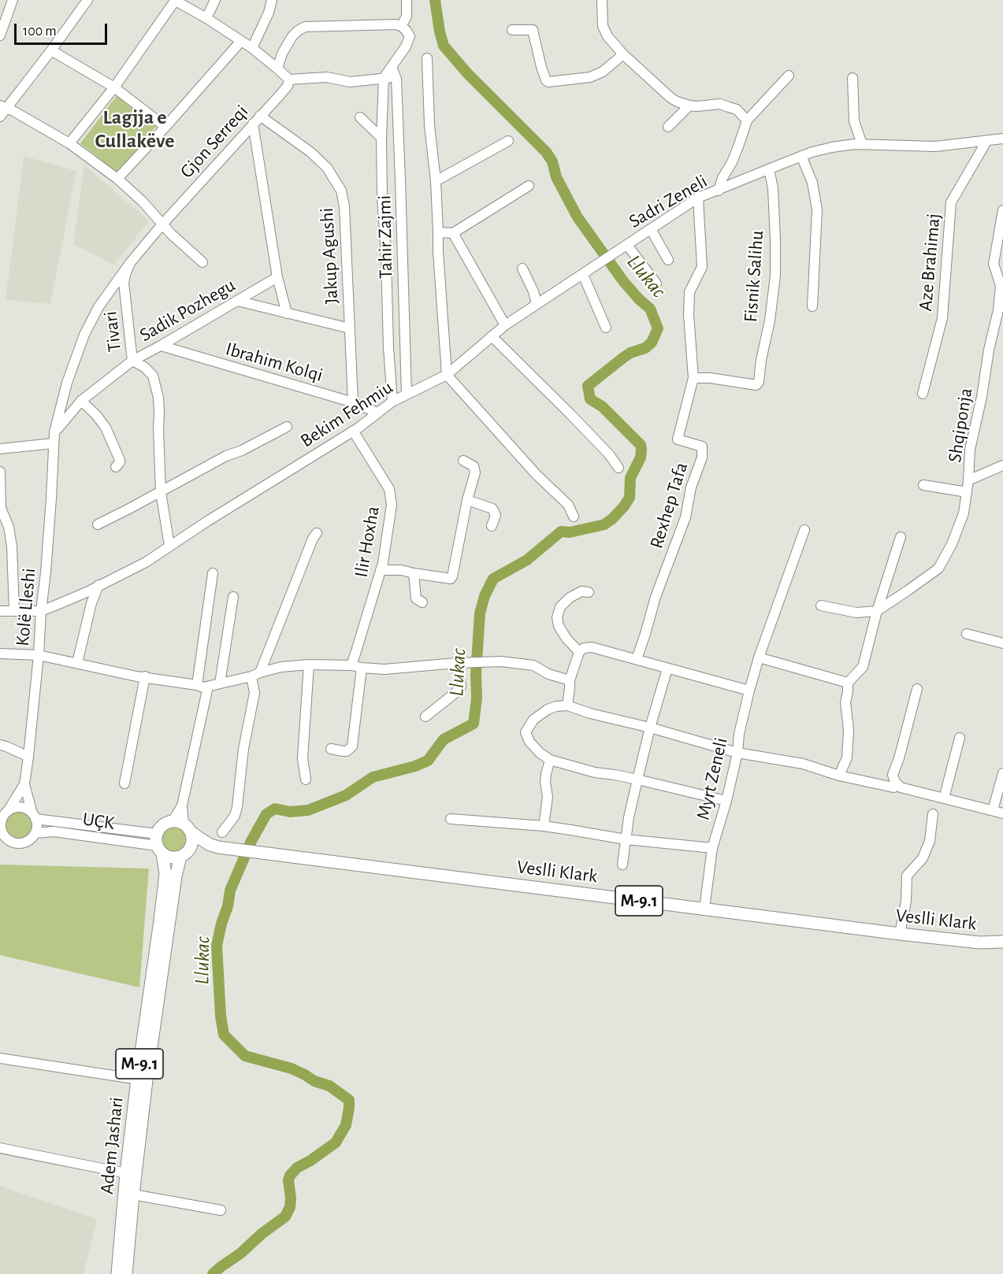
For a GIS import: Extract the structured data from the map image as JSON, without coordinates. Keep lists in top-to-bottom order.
{
  "streets": {
    "main road": ["Veslli Klark", "M-9.1", "Adem Jashari"],
    "street": [
      "Gjon Serreqi",
      "Sadri Zeneli",
      "Tahir Zajmi",
      "Jakup Agushi",
      "Aze Brahimaj",
      "Fisnik Salihu",
      "Sadik Pozhegu",
      "Tivari",
      "Ibrahim Kolqi",
      "Bekim Fehmiu",
      "Shqiponja",
      "Rexhep Tafa",
      "Ilir Hoxha",
      "Kolë Lleshi",
      "Myrt Zeneli",
      "UÇK"
    ]
  },
  "crossings": [
    ["Gjon Serreqi", "Jakup Agushi"],
    ["Gjon Serreqi", "Tivari"],
    ["Sadri Zeneli", "Aze Brahimaj"],
    ["Sadri Zeneli", "Fisnik Salihu"],
    ["Sadri Zeneli", "Bekim Fehmiu"],
    ["Sadri Zeneli", "Rexhep Tafa"],
    ["Tahir Zajmi", "Bekim Fehmiu"],
    ["Jakup Agushi", "Ibrahim Kolqi"],
    ["Fisnik Salihu", "Rexhep Tafa"],
    ["Sadik Pozhegu", "Tivari"],
    ["Sadik Pozhegu", "Ibrahim Kolqi"],
    ["Sadik Pozhegu", "Kolë Lleshi"],
    ["Tivari", "Bekim Fehmiu"],
    ["Tivari", "Kolë Lleshi"],
    ["Ibrahim Kolqi", "Bekim Fehmiu"],
    ["Bekim Fehmiu", "Ilir Hoxha"],
    ["Bekim Fehmiu", "Kolë Lleshi"],
    ["Myrt Zeneli", "Veslli Klark"],
    ["UÇK", "Veslli Klark"],
    ["UÇK", "M-9.1"],
    ["UÇK", "Adem Jashari"],
    ["Veslli Klark", "M-9.1"],
    ["Veslli Klark", "Adem Jashari"],
    ["M-9.1", "Adem Jashari"]
  ],
  "districts": ["Lagjja e Cullakëve"],
  "water": ["Llukac"],
  "scale_bar": "100 m"
}
